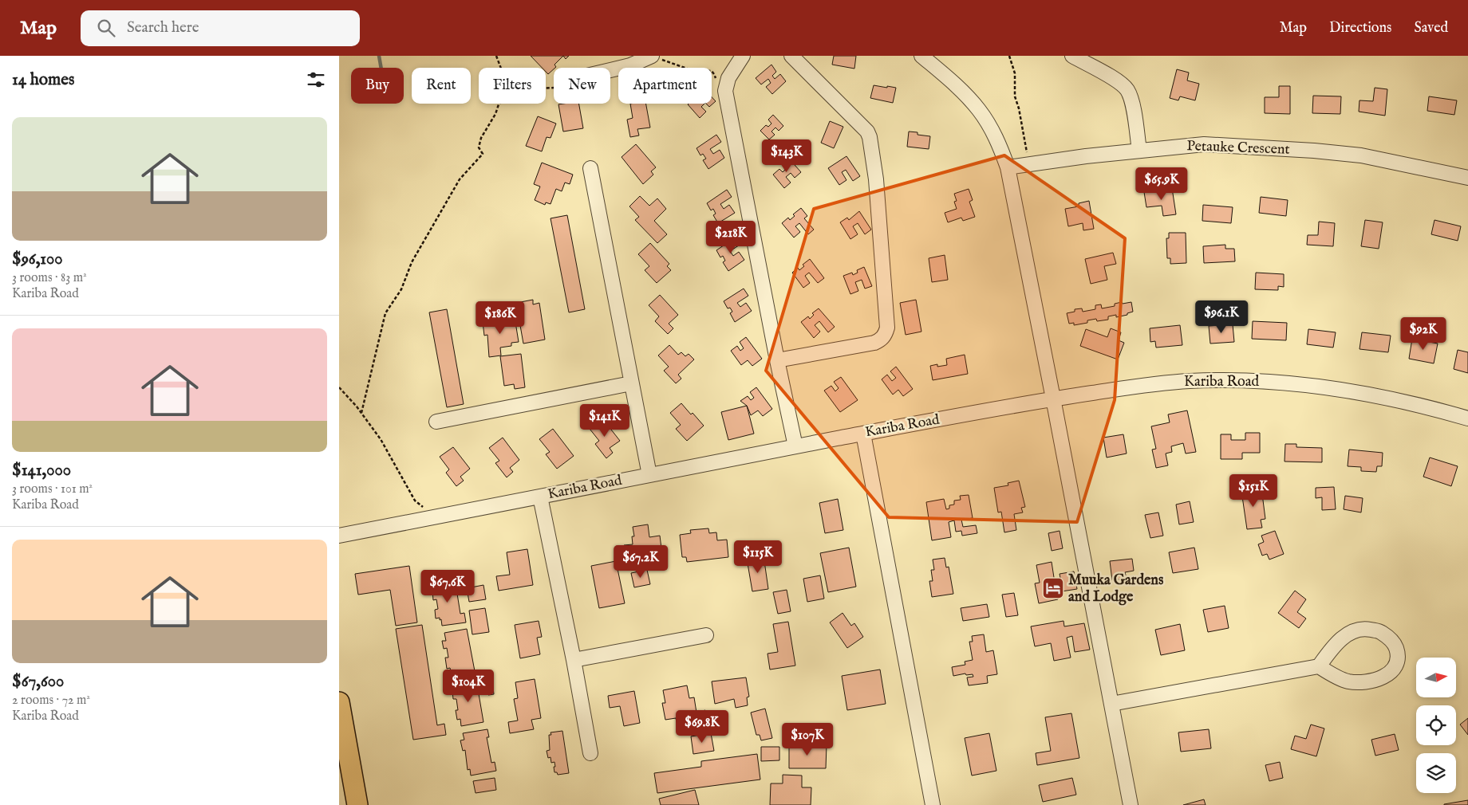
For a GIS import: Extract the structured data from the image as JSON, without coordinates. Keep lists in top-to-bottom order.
{
  "streets": {
    "street": ["Petauke Crescent", "Kariba Road"]
  },
  "places": {
    "hotel": ["Muuka Gardens and Lodge"]
  },
  "north": "right",
  "page": {
    "header": "Map",
    "search": "Search here",
    "nav": ["Map", "Directions", "Saved"],
    "heading": "14 homes",
    "chip": [
      "Buy",
      "Rent",
      "Filters",
      "New",
      "Apartment"
    ],
    "list": [
      {
        "name": "$96,100",
        "note": "3 rooms · 83 m² · Kariba Road"
      },
      {
        "name": "$141,000",
        "note": "3 rooms · 101 m² · Kariba Road"
      },
      {
        "name": "$67,600",
        "note": "2 rooms · 72 m² · Kariba Road"
      }
    ],
    "price": [
      "$143K",
      "$65.9K",
      "$218K",
      "$96.1K",
      "$186K",
      "$92K",
      "$141K",
      "$151K",
      "$115K",
      "$67.2K",
      "$67.6K",
      "$104K",
      "$69.8K",
      "$107K"
    ]
  }
}
